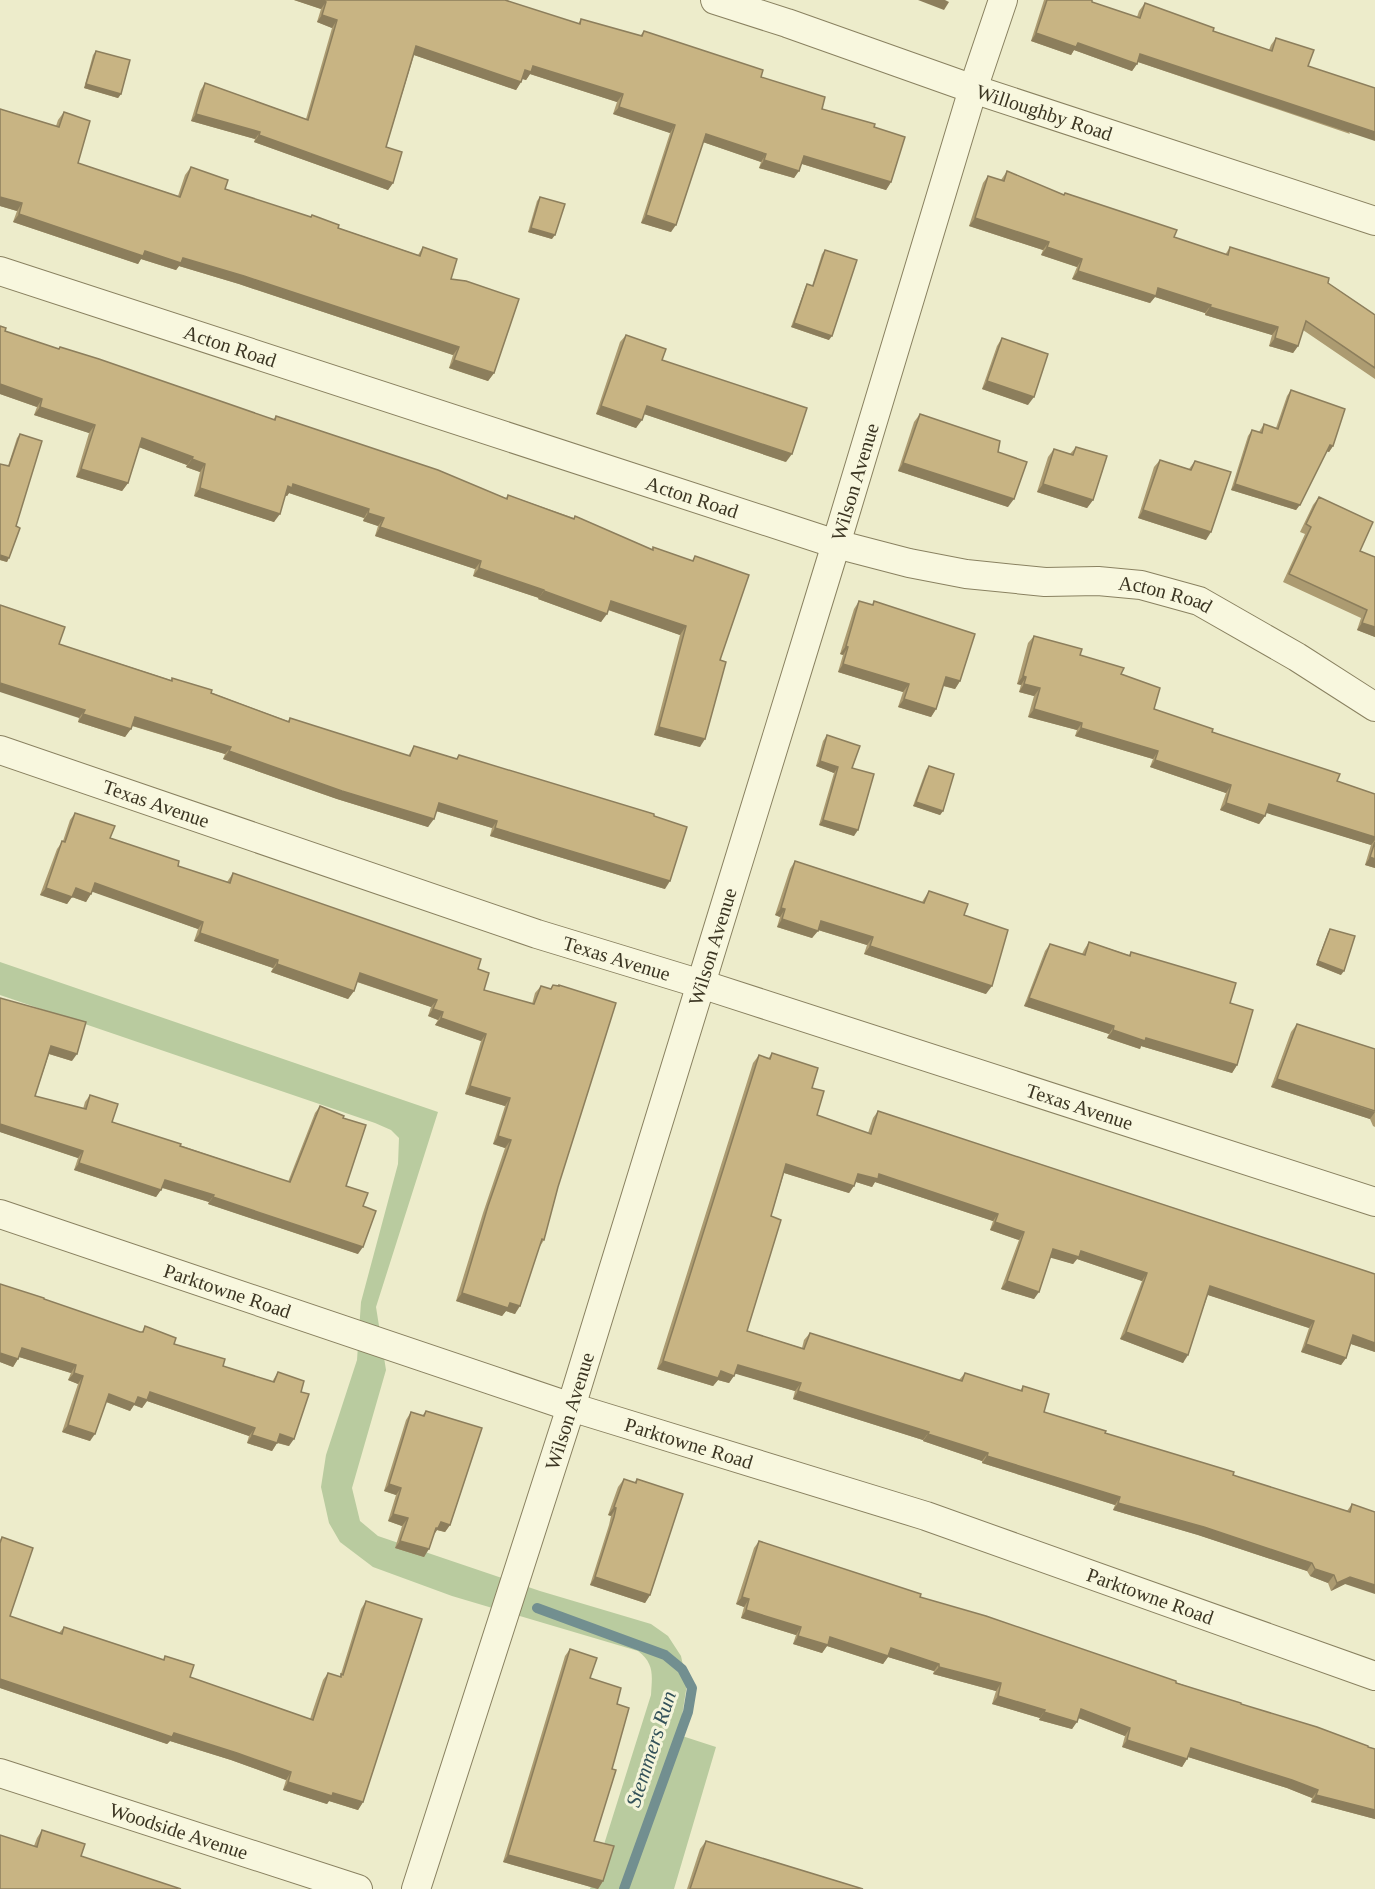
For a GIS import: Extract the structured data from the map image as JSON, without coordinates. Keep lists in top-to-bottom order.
{
  "streets": {
    "street": [
      "Willoughby Road",
      "Acton Road",
      "Wilson Avenue",
      "Texas Avenue",
      "Parktowne Road",
      "Woodside Avenue"
    ]
  },
  "crossings": [
    ["Willoughby Road", "Wilson Avenue"],
    ["Acton Road", "Wilson Avenue"],
    ["Wilson Avenue", "Texas Avenue"],
    ["Wilson Avenue", "Parktowne Road"]
  ],
  "water": ["Stemmers Run"]
}
